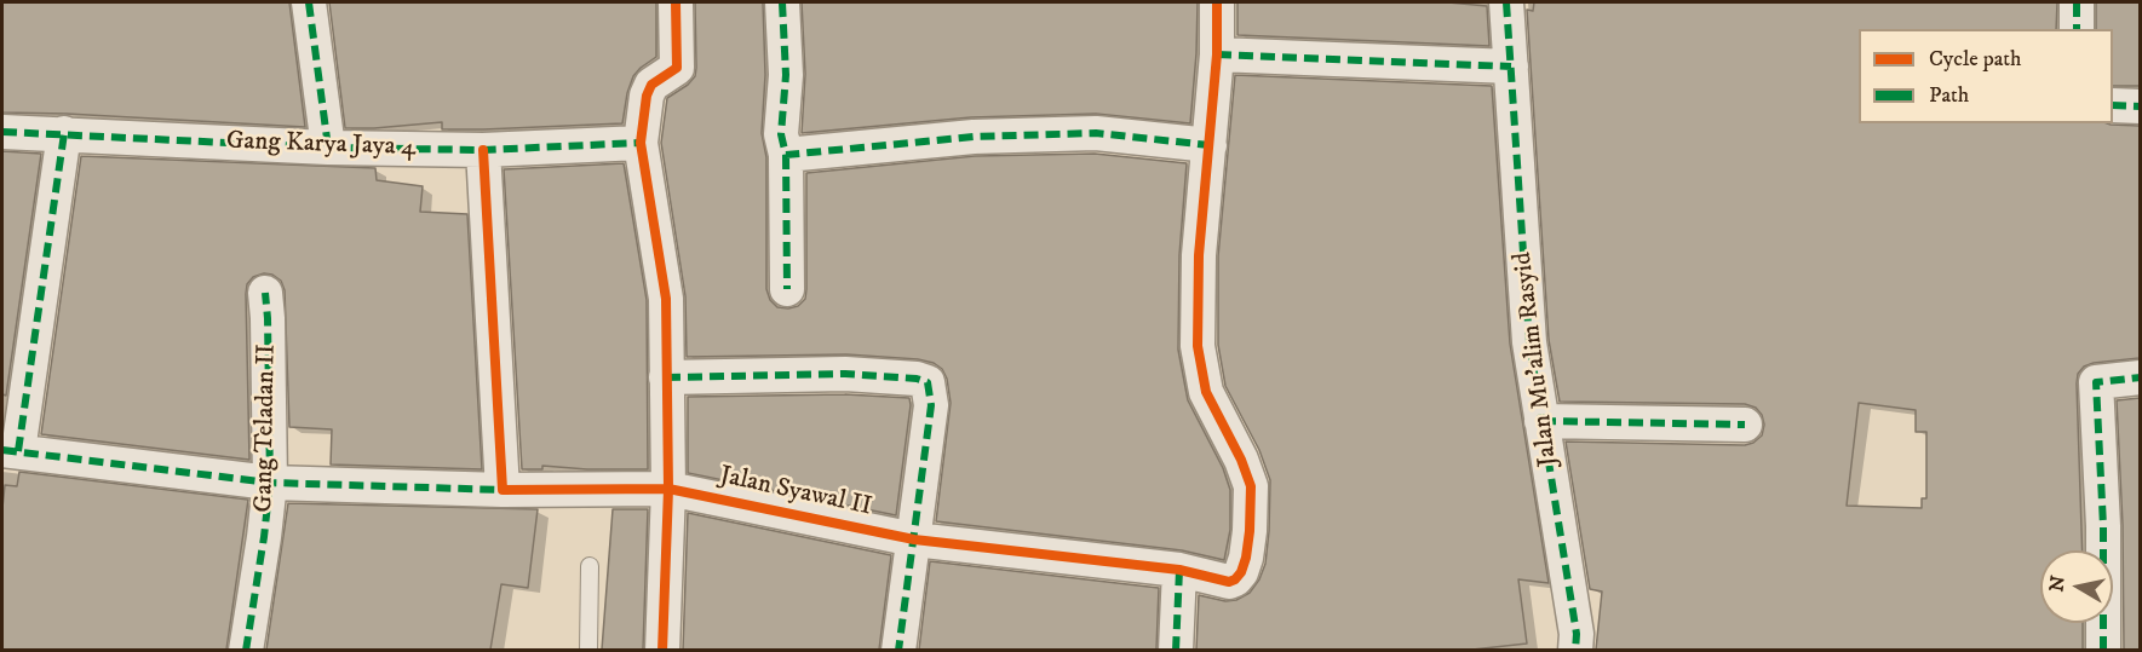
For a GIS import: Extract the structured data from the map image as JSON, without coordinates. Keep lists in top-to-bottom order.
{
  "streets": {
    "street": [
      "Gang Karya Jaya 4",
      "Jalan Mu'alim Rasyid",
      "Gang Teladan II",
      "Jalan Syawal II"
    ]
  },
  "crossings": [
    ["Gang Teladan II", "Jalan Syawal II"]
  ],
  "legend": ["Cycle path", "Path"],
  "north": "left"
}
